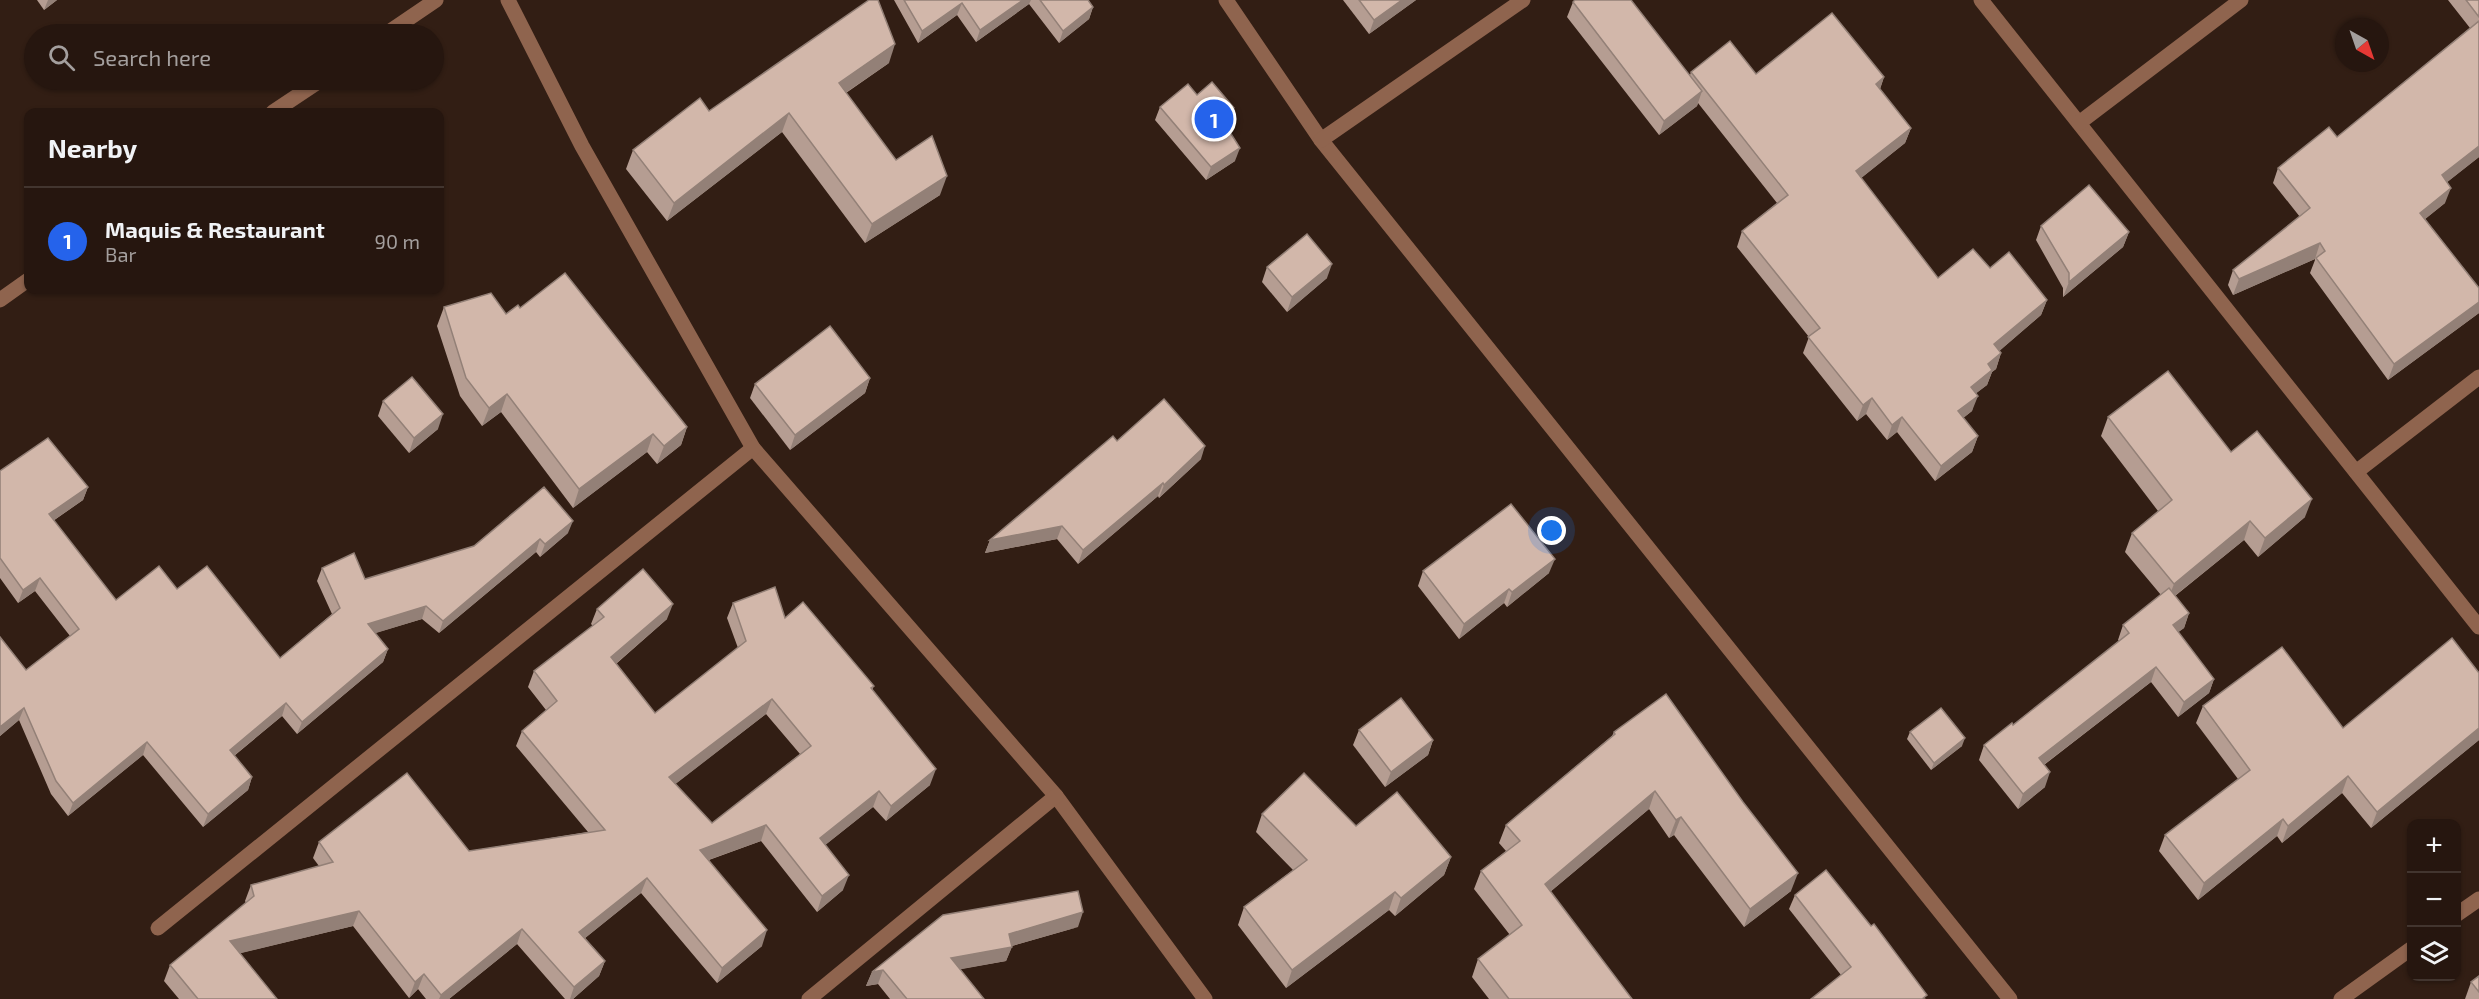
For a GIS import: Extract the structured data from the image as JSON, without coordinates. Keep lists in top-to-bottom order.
{
  "north": "bottom right",
  "page": {
    "search": "Search here",
    "pins": "1",
    "heading": "Nearby",
    "list": [
      {
        "mark": "1",
        "name": "Maquis & Restaurant",
        "note": "Bar",
        "value": "90 m"
      }
    ],
    "map_buttons": ["+", "−"]
  }
}
